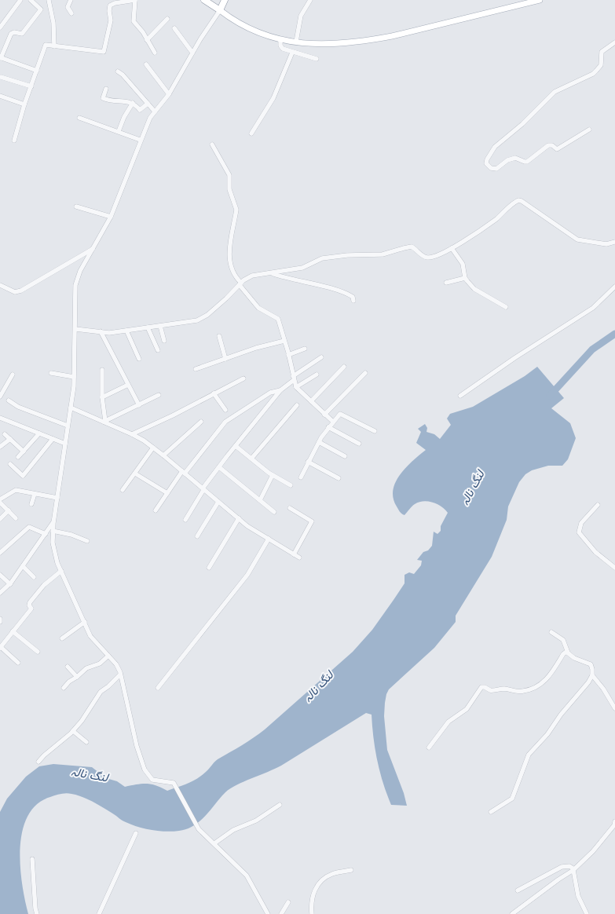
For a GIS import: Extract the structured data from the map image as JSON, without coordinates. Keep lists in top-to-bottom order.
{
  "water": ["لنگ نالہ"]
}
